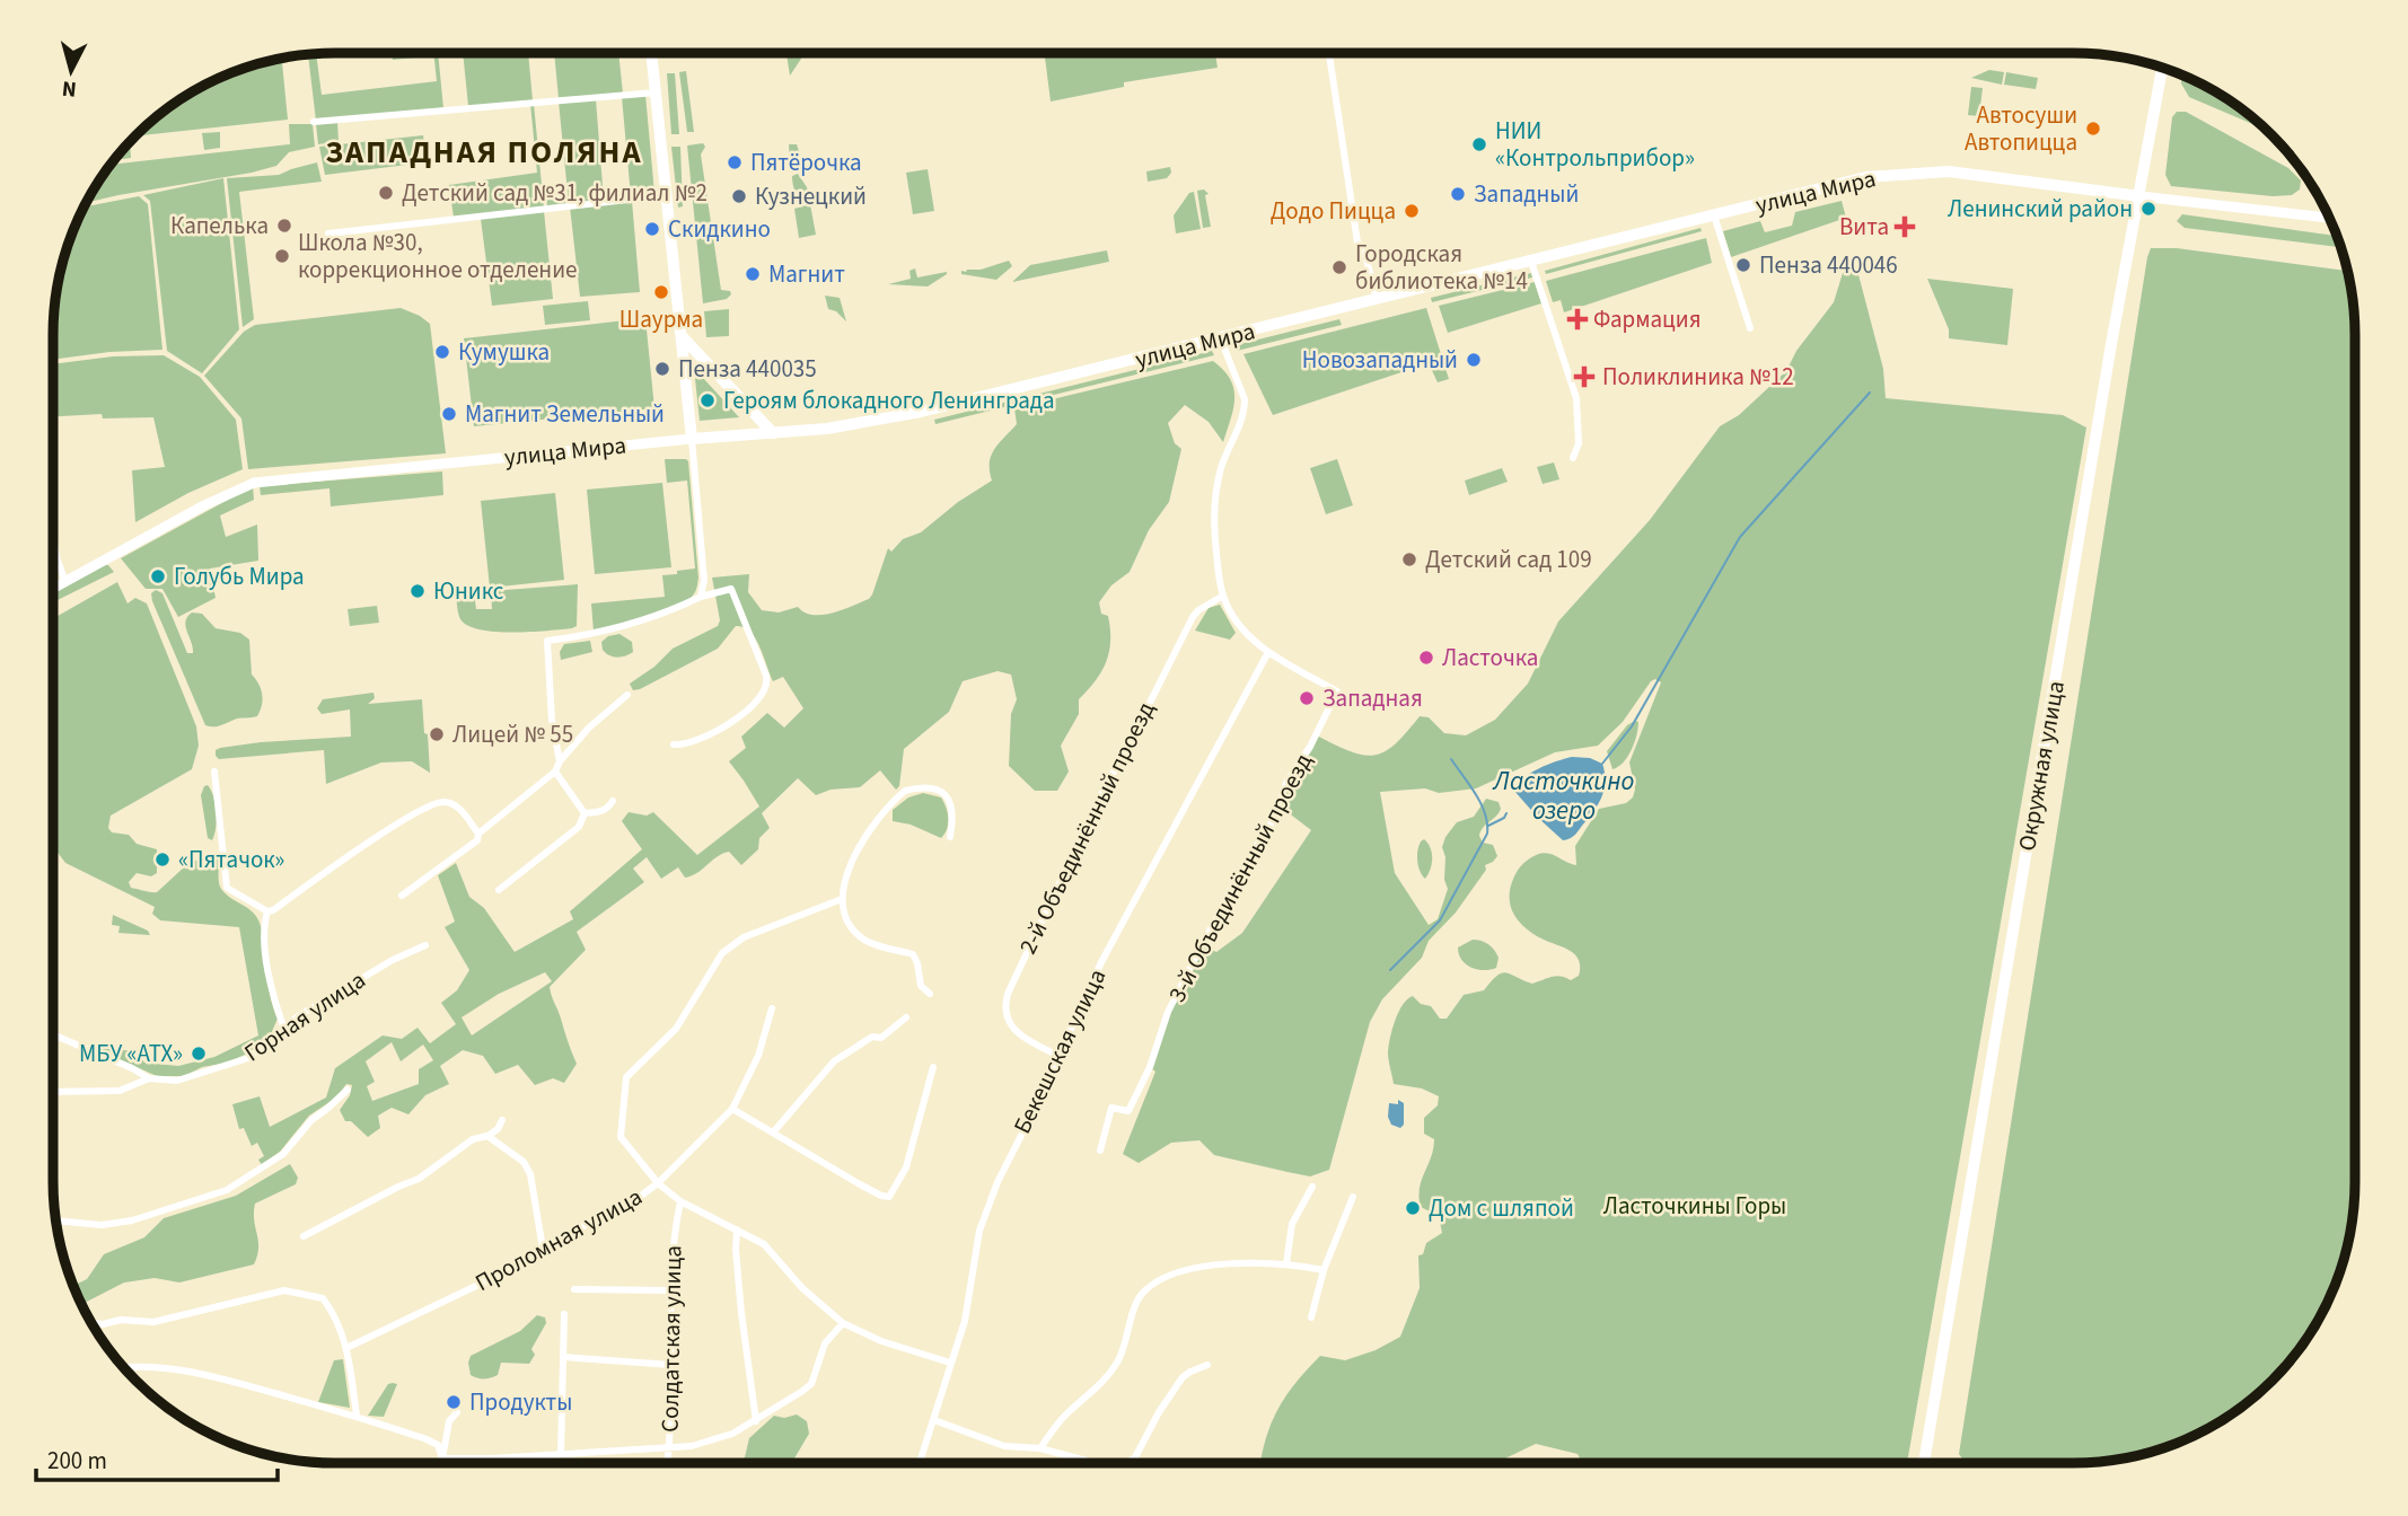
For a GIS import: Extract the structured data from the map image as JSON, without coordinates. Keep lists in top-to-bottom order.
{
  "streets": {
    "main road": ["улица Мира", "Окружная улица"],
    "street": [
      "2-й Объединённый проезд",
      "3-й Объединённый проезд",
      "Горная улица",
      "Бекешская улица",
      "Проломная улица",
      "Солдатская улица"
    ]
  },
  "crossings": [
    ["улица Мира", "Окружная улица"],
    ["2-й Объединённый проезд", "Бекешская улица"],
    ["3-й Объединённый проезд", "Бекешская улица"]
  ],
  "districts": ["ЗАПАДНАЯ ПОЛЯНА"],
  "water": ["Ласточкино озеро"],
  "parks": ["Ласточкины Горы"],
  "places": {
    "other": [
      "Автосуши Автопицца",
      "НИИ «Контрольприбор»",
      "Пятёрочка",
      "Детский сад №31, филиал №2",
      "Западный",
      "Кузнецкий",
      "Ленинский район",
      "Додо Пицца",
      "Капелька",
      "Скидкино",
      "Школа №30, коррекционное отделение",
      "Пенза 440046",
      "Городская библиотека №14",
      "Магнит",
      "Шаурма",
      "Кумушка",
      "Новозападный",
      "Пенза 440035",
      "Героям блокадного Ленинграда",
      "Магнит Земельный",
      "Детский сад 109",
      "Голубь Мира",
      "Юникс",
      "Ласточка",
      "Западная",
      "Лицей № 55",
      "«Пятачок»",
      "МБУ «АТХ»",
      "Дом с шляпой",
      "Продукты"
    ],
    "health": ["Вита", "Фармация", "Поликлиника №12"]
  },
  "scale_bar": "200 m",
  "north": "bottom"
}
